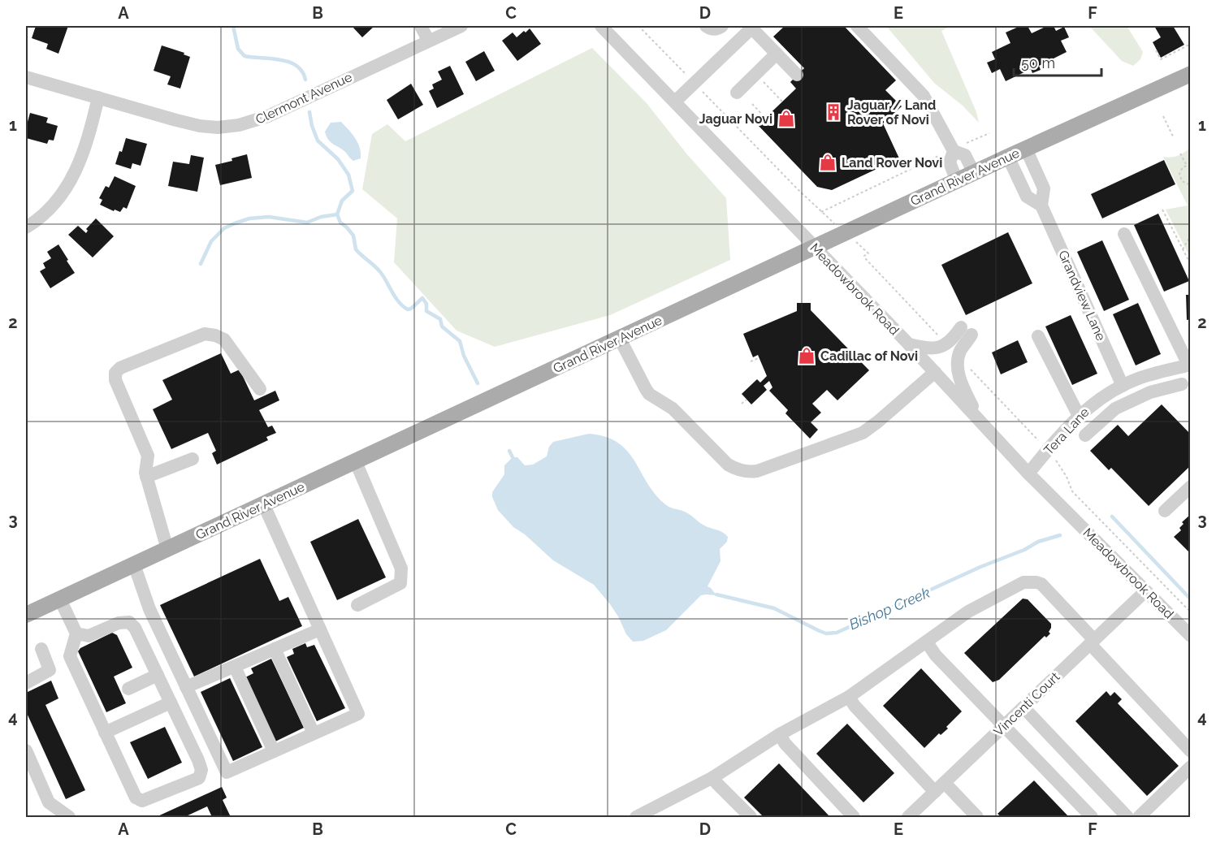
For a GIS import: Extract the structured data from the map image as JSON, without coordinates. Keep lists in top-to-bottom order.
{
  "streets": {
    "main road": ["Grand River Avenue"],
    "street": [
      "Clermont Avenue",
      "Meadowbrook Road",
      "Grandview Lane",
      "Tera Lane",
      "Vincenti Court"
    ]
  },
  "crossings": [
    ["Grand River Avenue", "Meadowbrook Road"],
    ["Grand River Avenue", "Grandview Lane"],
    ["Meadowbrook Road", "Tera Lane"],
    ["Meadowbrook Road", "Vincenti Court"],
    ["Grandview Lane", "Tera Lane"]
  ],
  "water": ["Bishop Creek"],
  "places": {
    "building": ["Jaguar / Land Rover of Novi"],
    "shop": ["Jaguar Novi", "Land Rover Novi", "Cadillac of Novi"]
  },
  "scale_bar": "50 m",
  "grid": {
    "columns": [
      "A",
      "B",
      "C",
      "D",
      "E",
      "F"
    ],
    "rows": [
      "1",
      "2",
      "3",
      "4"
    ]
  }
}
